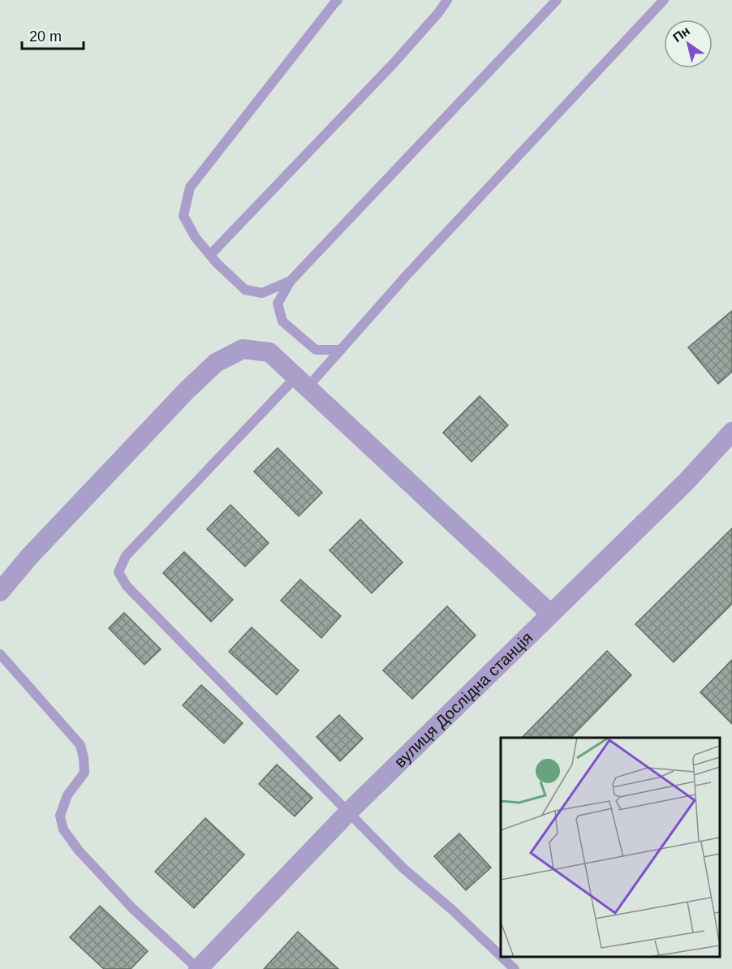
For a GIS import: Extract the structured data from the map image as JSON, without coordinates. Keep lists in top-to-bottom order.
{
  "streets": {
    "street": ["вулиця Дослідна станція"]
  },
  "scale_bar": "20 m",
  "north": "top left"
}
